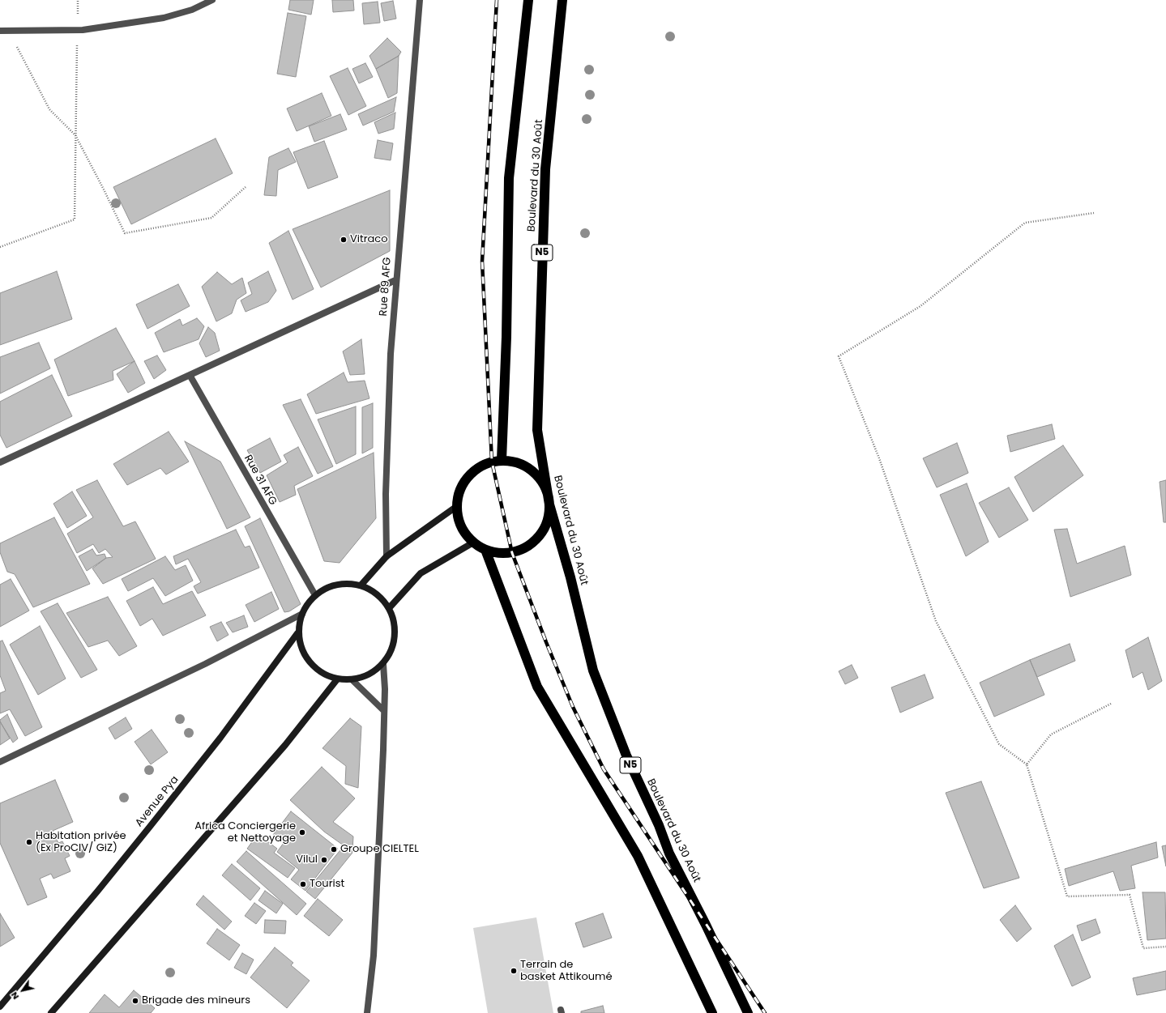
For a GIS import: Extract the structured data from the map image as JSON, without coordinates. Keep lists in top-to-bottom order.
{
  "streets": {
    "highway": ["Boulevard du 30 Août", "N5"],
    "main road": ["Avenue Pya"],
    "street": ["Rue 89 AFG", "Rue 31 AFG"]
  },
  "crossings": [
    ["Rue 31 AFG", "Avenue Pya"]
  ],
  "places": [
    "Vitraco",
    "Africa Conciergerie et Nettoyage",
    "Habitation privée (Ex ProCIV/ GiZ)",
    "Groupe CIELTEL",
    "Vilul",
    "Tourist",
    "Terrain de basket Attikoumé",
    "Brigade des mineurs"
  ],
  "north": "bottom left"
}
